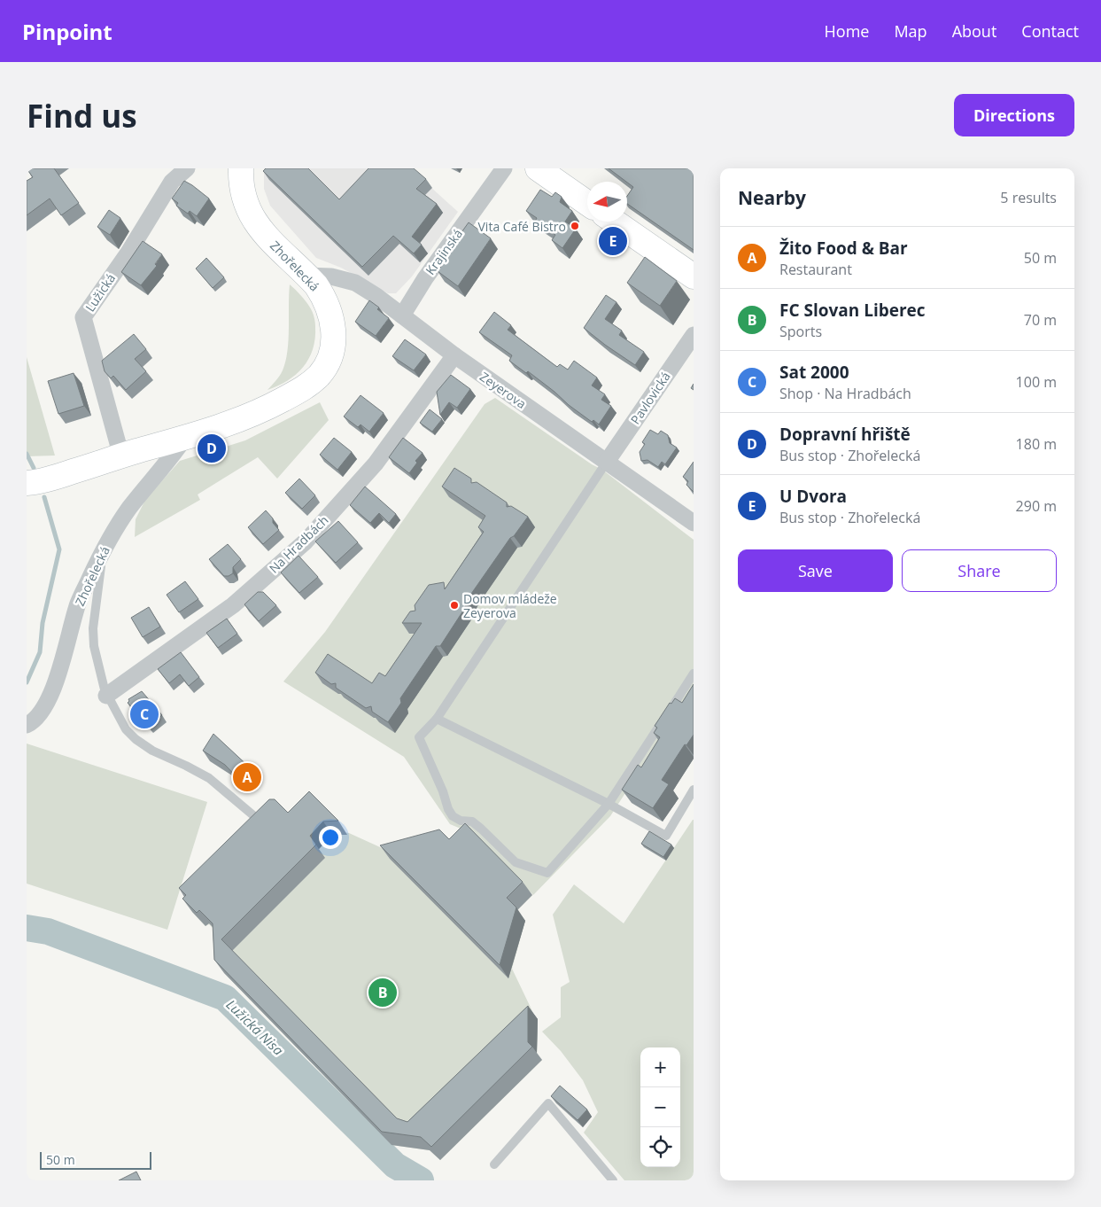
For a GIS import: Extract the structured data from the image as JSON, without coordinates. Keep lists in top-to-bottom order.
{
  "streets": {
    "main road": ["Zhořelecká"],
    "street": [
      "Krajinská",
      "Lužická",
      "Zeyerova",
      "Pavlovická",
      "Na Hradbách"
    ]
  },
  "crossings": [
    ["Krajinská", "Zeyerova"],
    ["Zhořelecká", "Lužická"],
    ["Zhořelecká", "Zeyerova"],
    ["Zeyerova", "Pavlovická"],
    ["Zeyerova", "Na Hradbách"]
  ],
  "water": ["Lužická Nisa"],
  "places": ["Vita Café Bistro", "Domov mládeže Zeyerova"],
  "scale_bar": "50 m",
  "north": "left",
  "page": {
    "header": "Pinpoint",
    "nav": [
      "Home",
      "Map",
      "About",
      "Contact"
    ],
    "buttons": [
      "Directions",
      ["Save", "Share"]
    ],
    "title": "Find us",
    "heading": ["Nearby", "5 results"],
    "pins": [
      "E",
      "D",
      "C",
      "A",
      "B"
    ],
    "list": [
      {
        "mark": "A",
        "name": "Žito Food & Bar",
        "note": "Restaurant",
        "value": "50 m"
      },
      {
        "mark": "B",
        "name": "FC Slovan Liberec",
        "note": "Sports",
        "value": "70 m"
      },
      {
        "mark": "C",
        "name": "Sat 2000",
        "note": "Shop · Na Hradbách",
        "value": "100 m"
      },
      {
        "mark": "D",
        "name": "Dopravní hřiště",
        "note": "Bus stop · Zhořelecká",
        "value": "180 m"
      },
      {
        "mark": "E",
        "name": "U Dvora",
        "note": "Bus stop · Zhořelecká",
        "value": "290 m"
      }
    ],
    "map_buttons": ["+", "−"],
    "scale": "50 m"
  }
}
